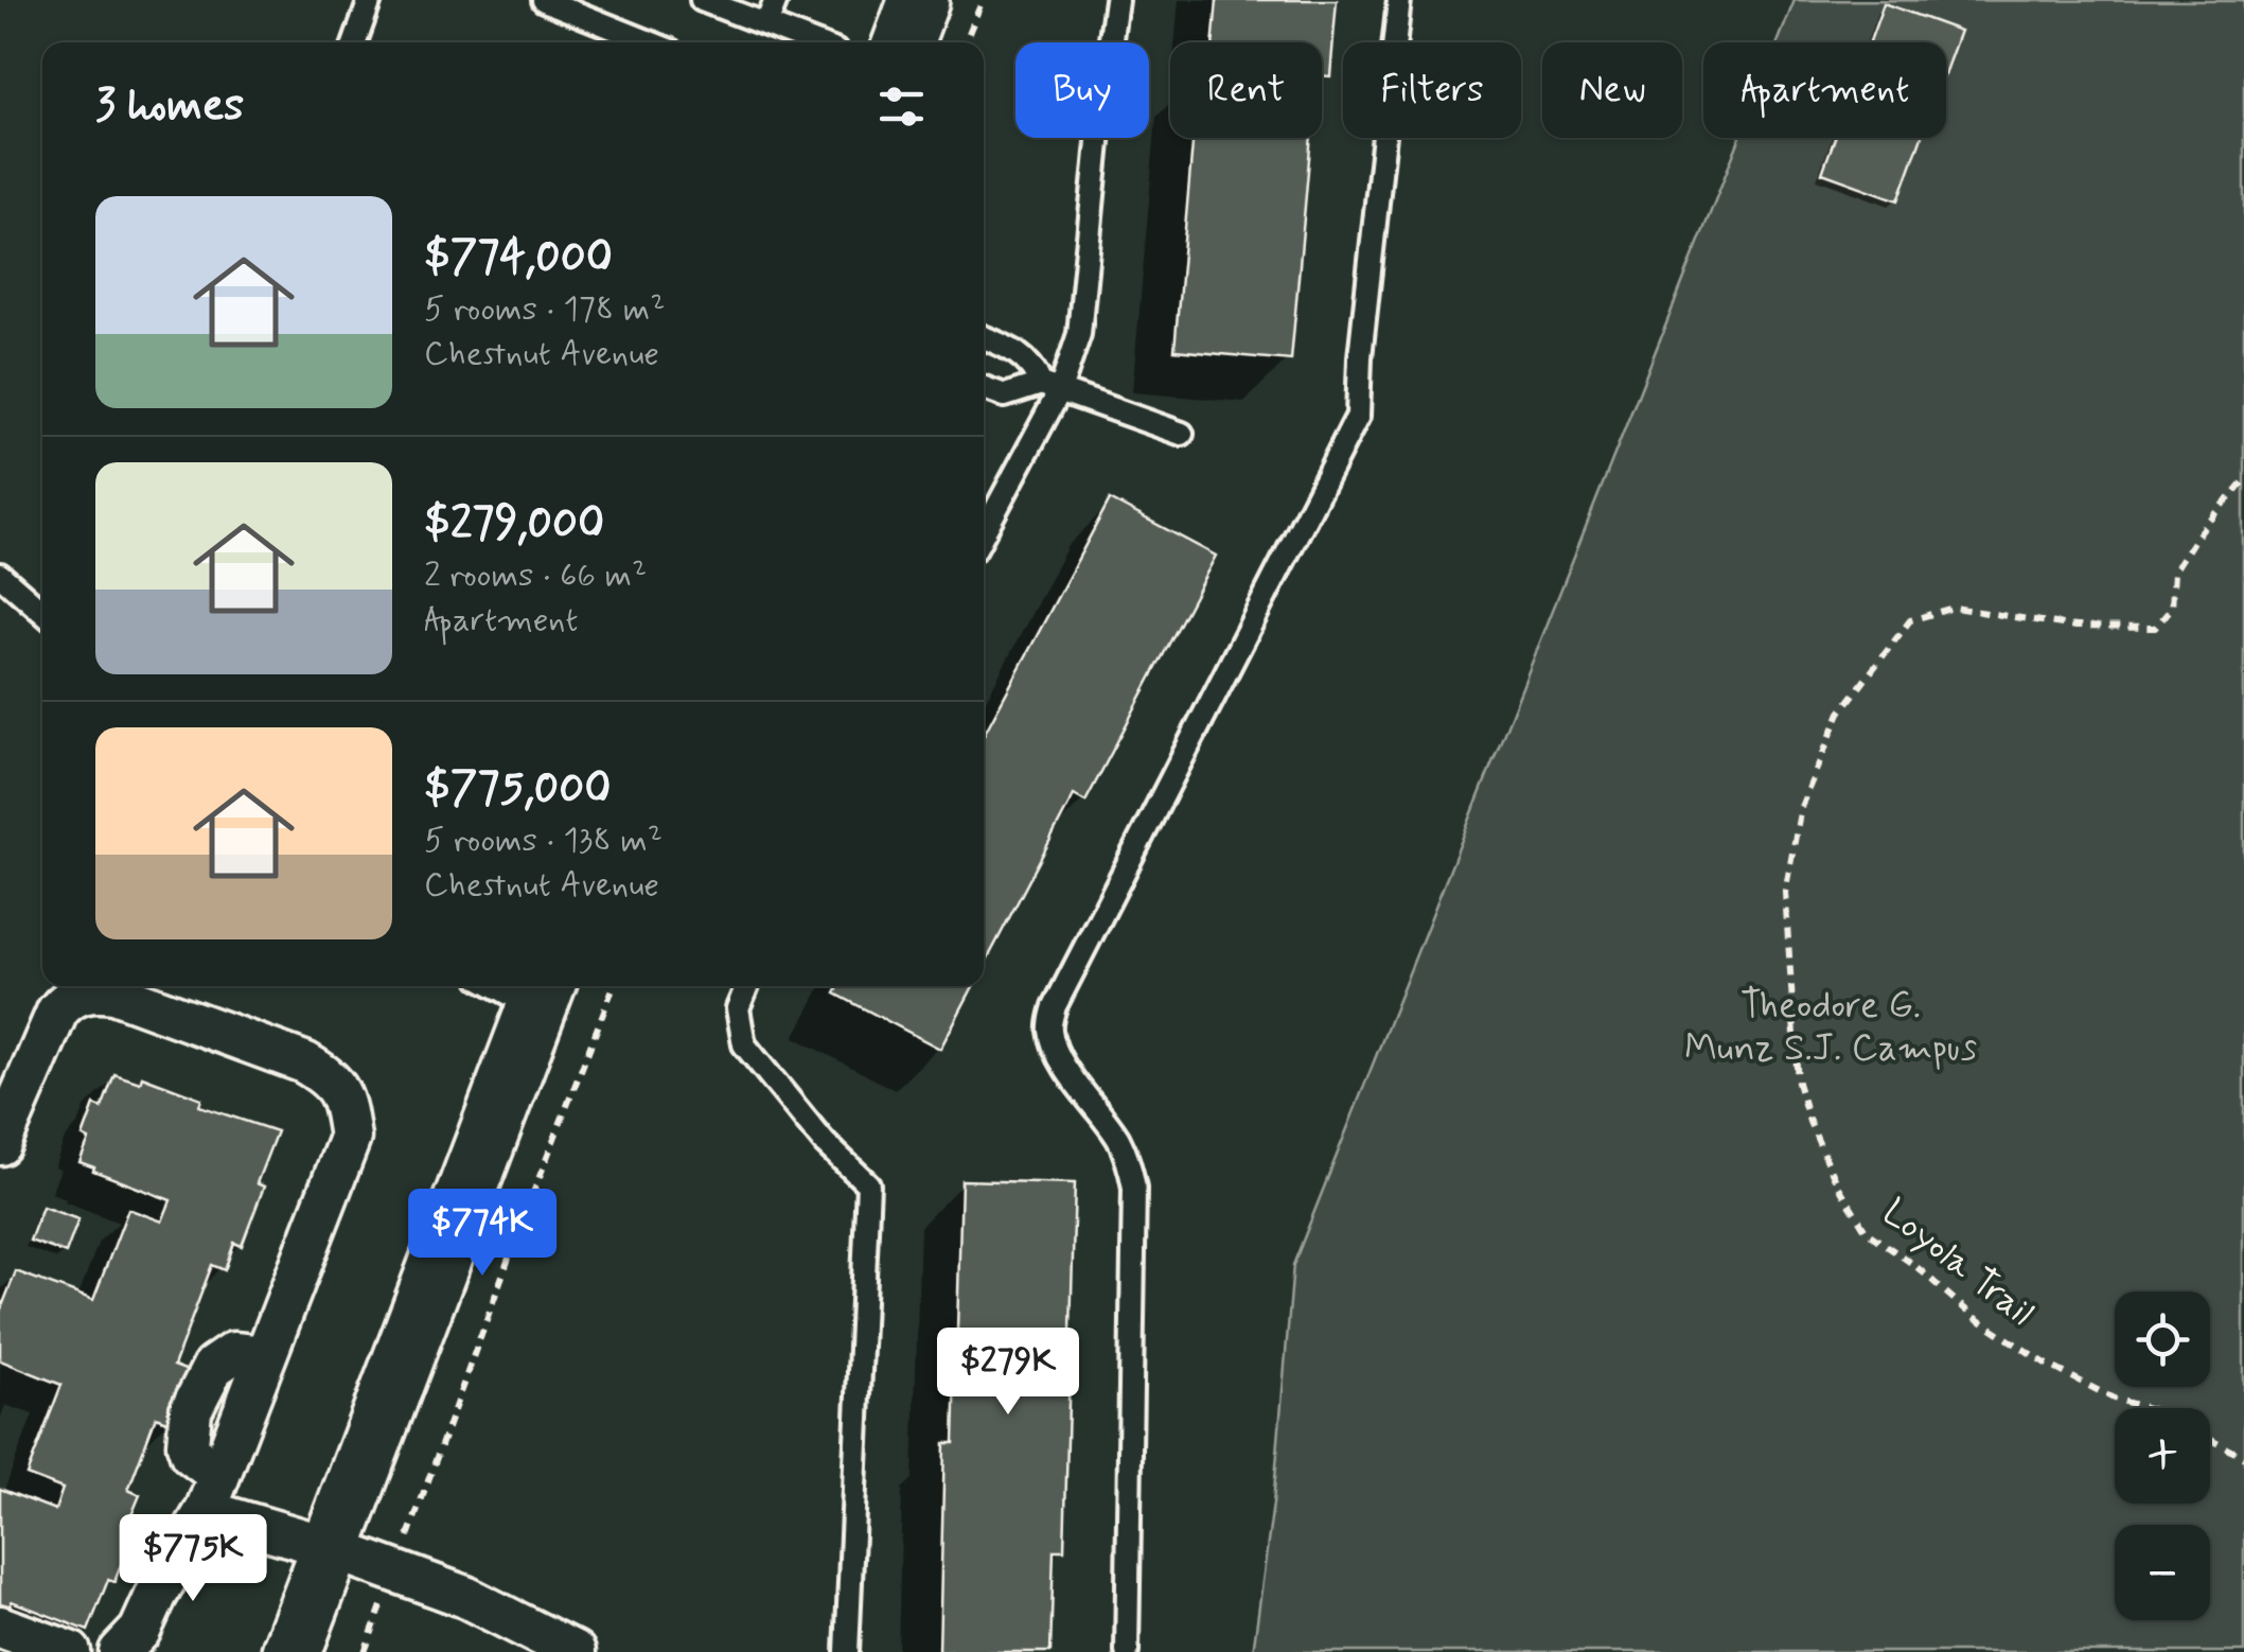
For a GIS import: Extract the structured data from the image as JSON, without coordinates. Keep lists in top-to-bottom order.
{
  "streets": {
    "path": ["Loyola Trail"]
  },
  "parks": ["Theodore G. Munz S.J. Campus"],
  "page": {
    "chip": [
      "Buy",
      "Rent",
      "Filters",
      "New",
      "Apartment"
    ],
    "heading": "3 homes",
    "list": [
      {
        "name": "$774,000",
        "note": "5 rooms · 178 m² · Chestnut Avenue"
      },
      {
        "name": "$279,000",
        "note": "2 rooms · 66 m² · Apartment"
      },
      {
        "name": "$775,000",
        "note": "5 rooms · 138 m² · Chestnut Avenue"
      }
    ],
    "price": ["$774K", "$279K", "$775K"],
    "map_buttons": ["+", "−"]
  }
}
